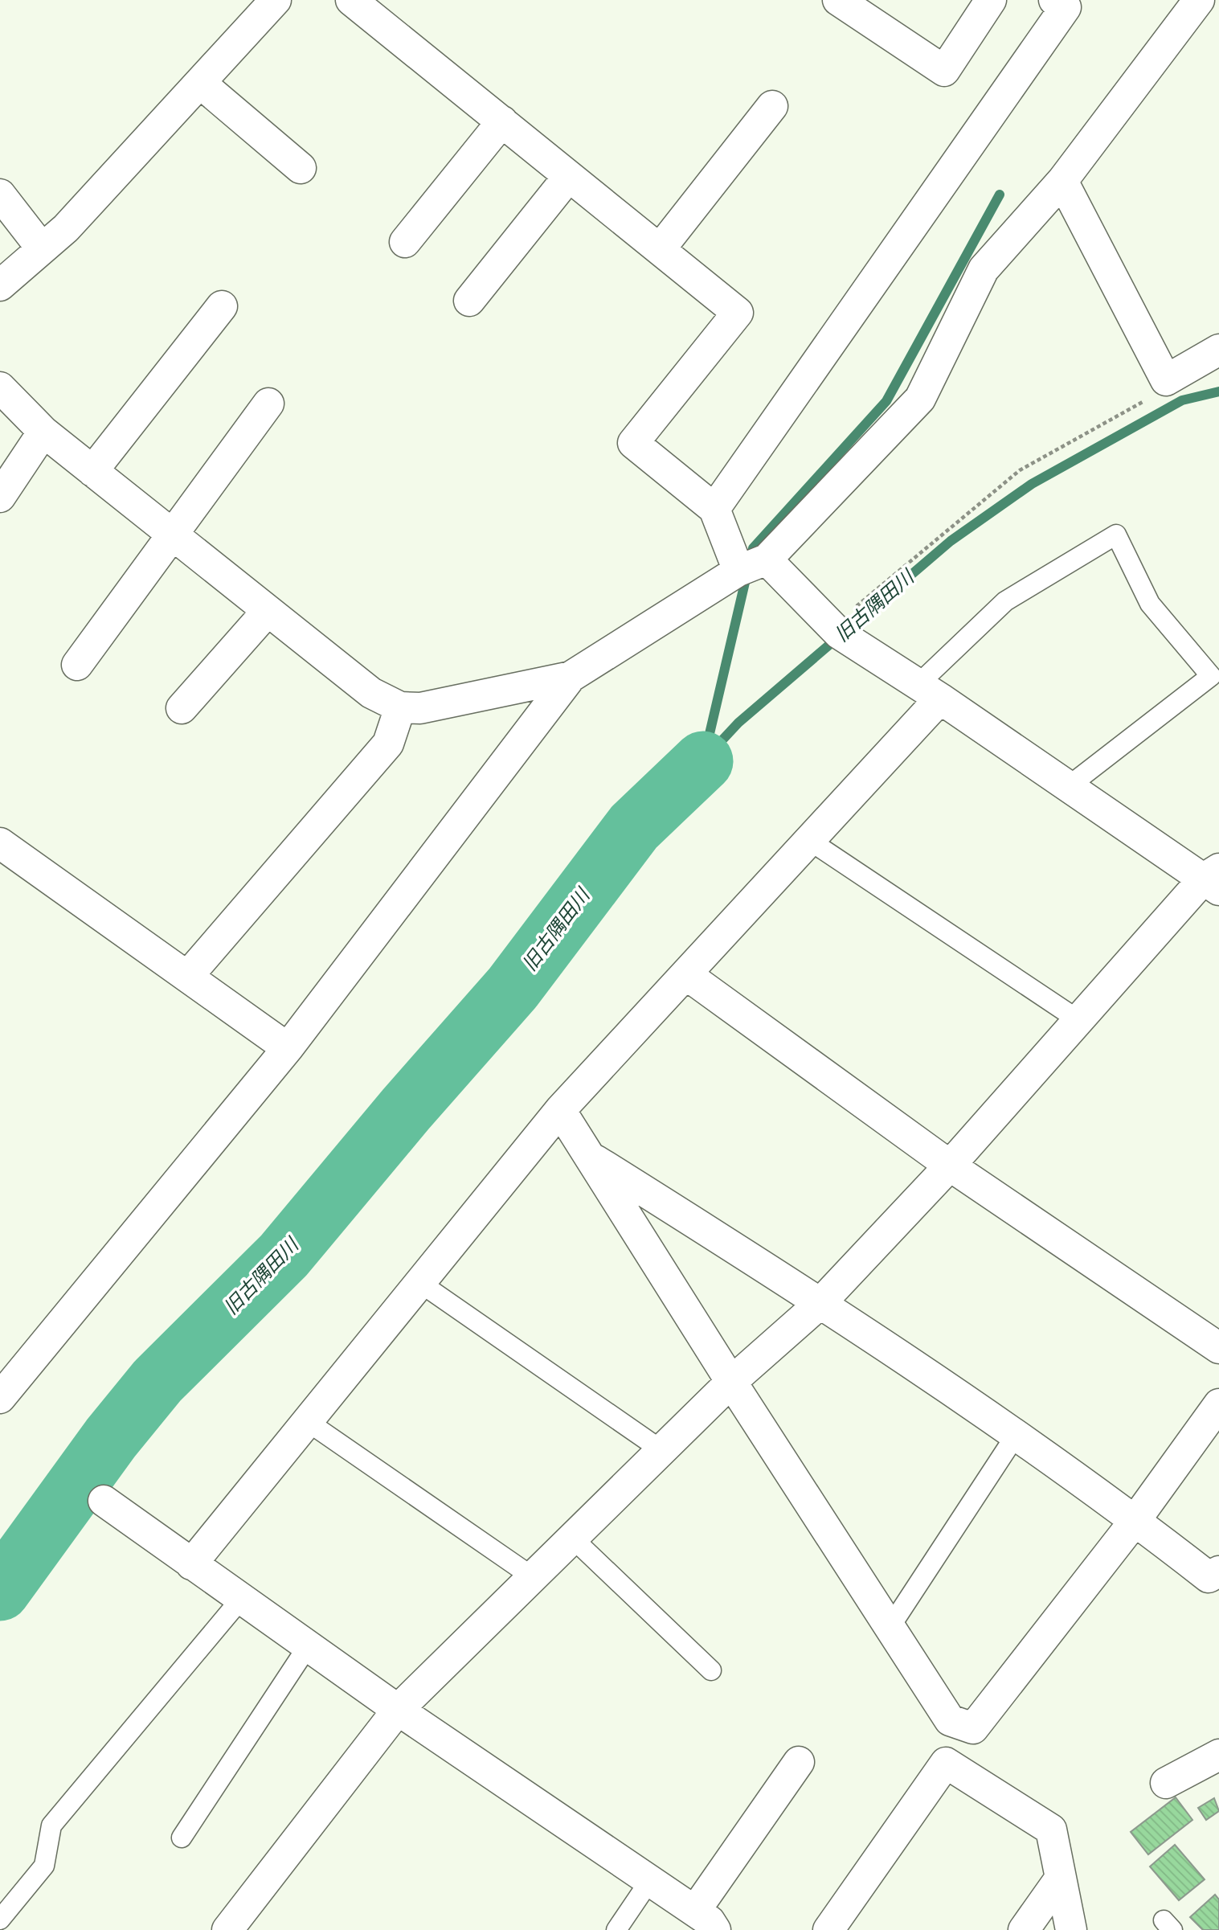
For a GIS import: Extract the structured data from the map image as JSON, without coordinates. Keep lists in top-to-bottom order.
{
  "water": ["旧古隅田川"]
}
